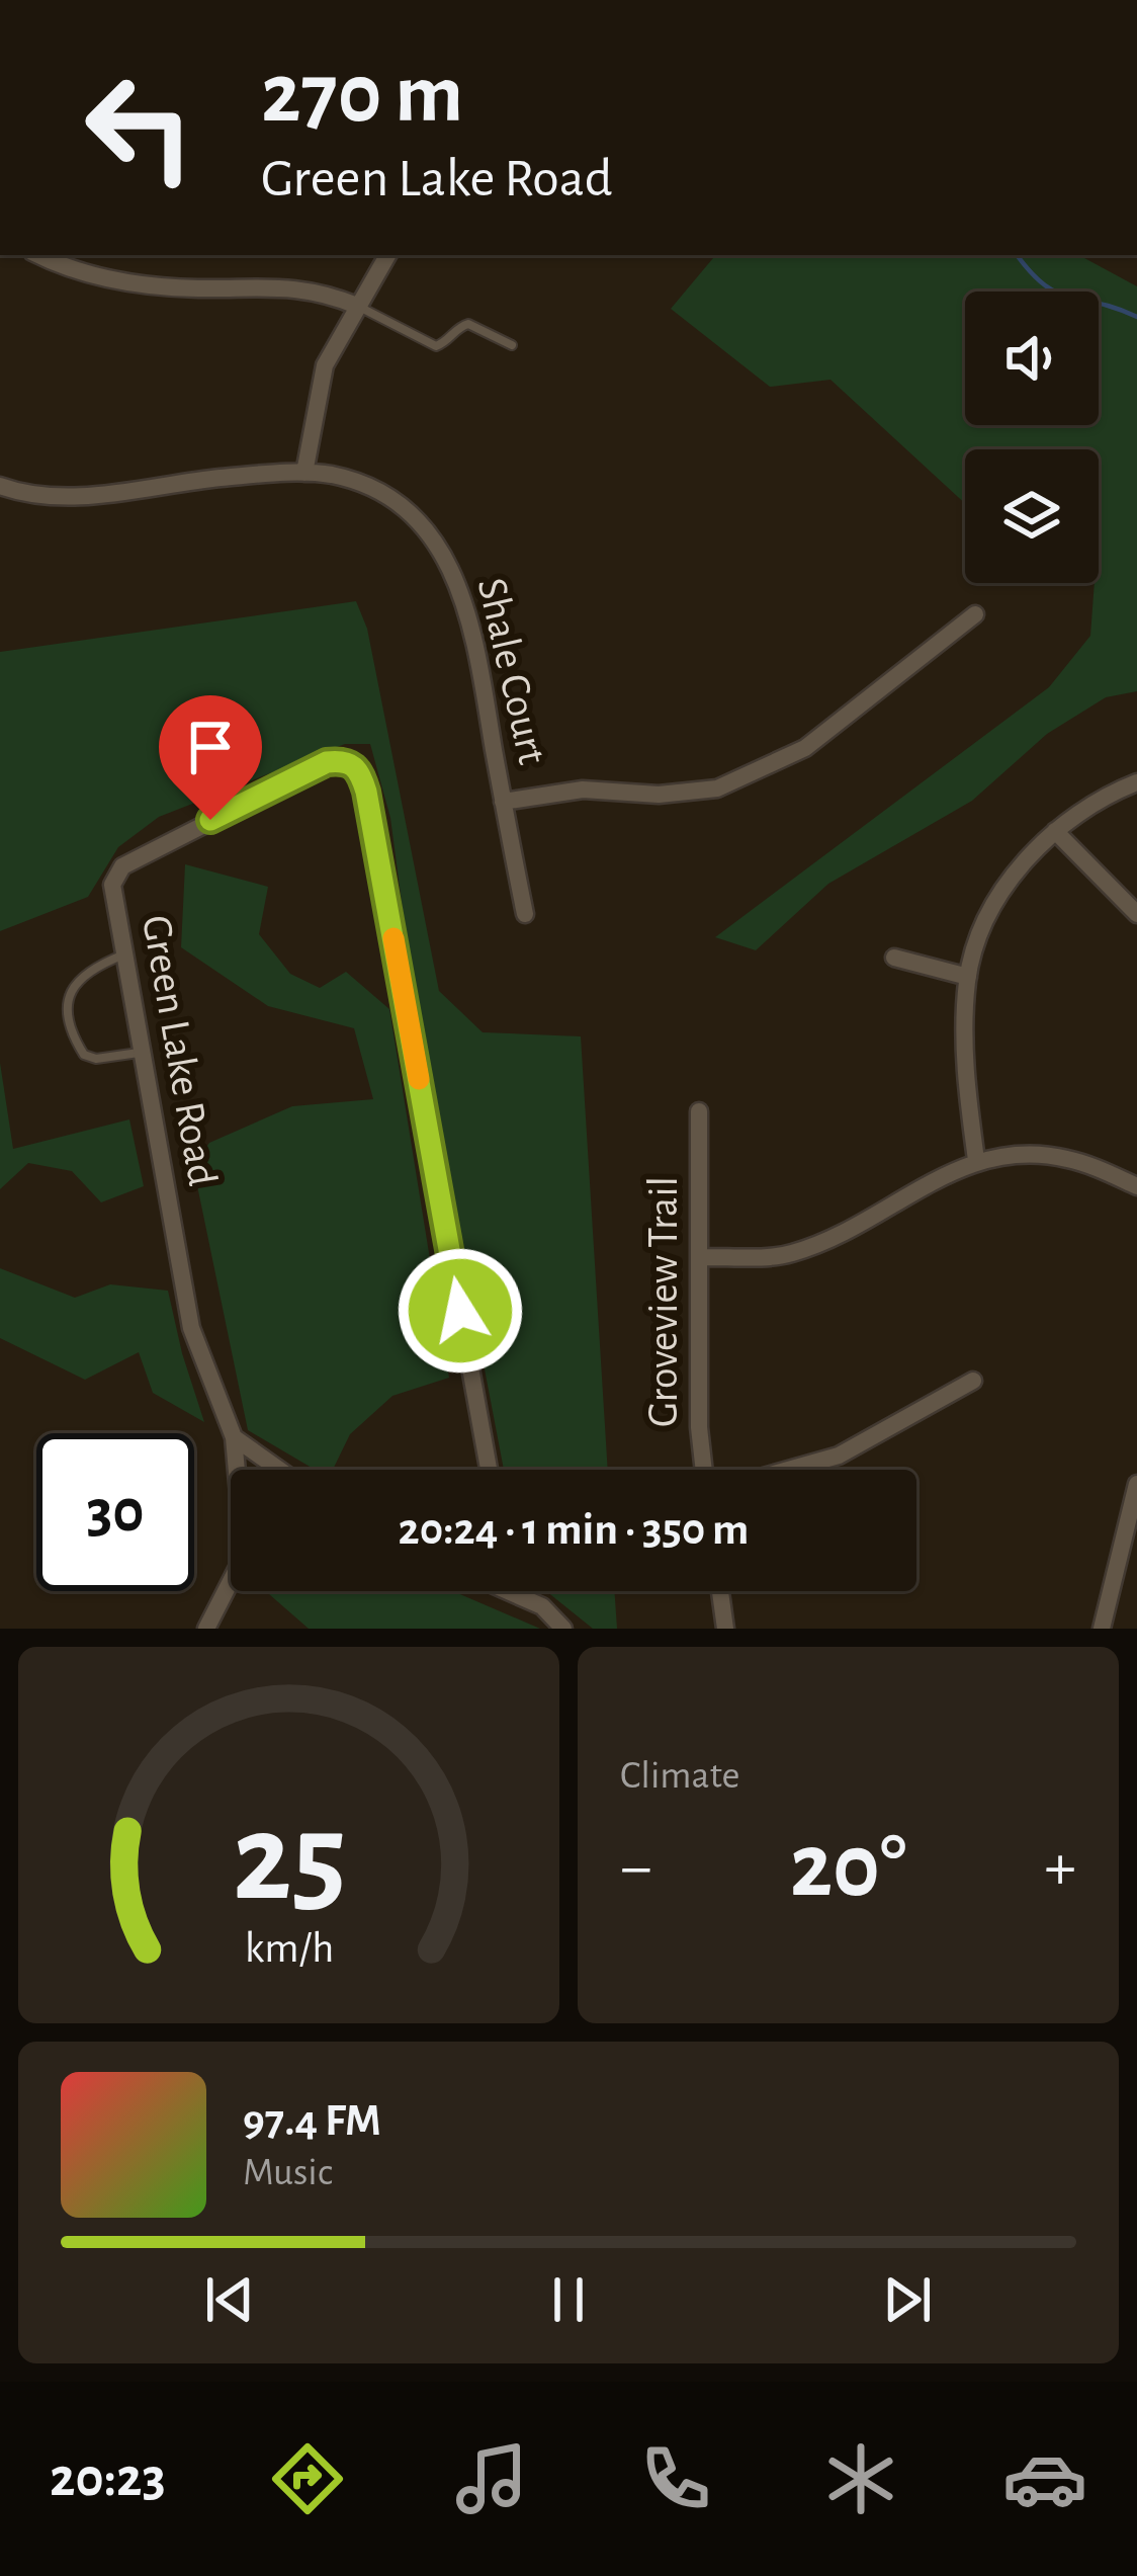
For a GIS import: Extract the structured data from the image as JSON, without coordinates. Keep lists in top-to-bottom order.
{
  "streets": {
    "street": ["Shale Court", "Green Lake Road", "Groveview Trail"]
  },
  "page": {
    "turn": ["270 m", "Green Lake Road"],
    "limit": "30",
    "trip": "20:24 · 1 min · 350 m",
    "tile": "Climate",
    "heat": ["−", "20°", "+"],
    "song": ["97.4 FM", "Music"],
    "tabs": "20:23",
    "gauge": ["25", "km/h"]
  }
}
